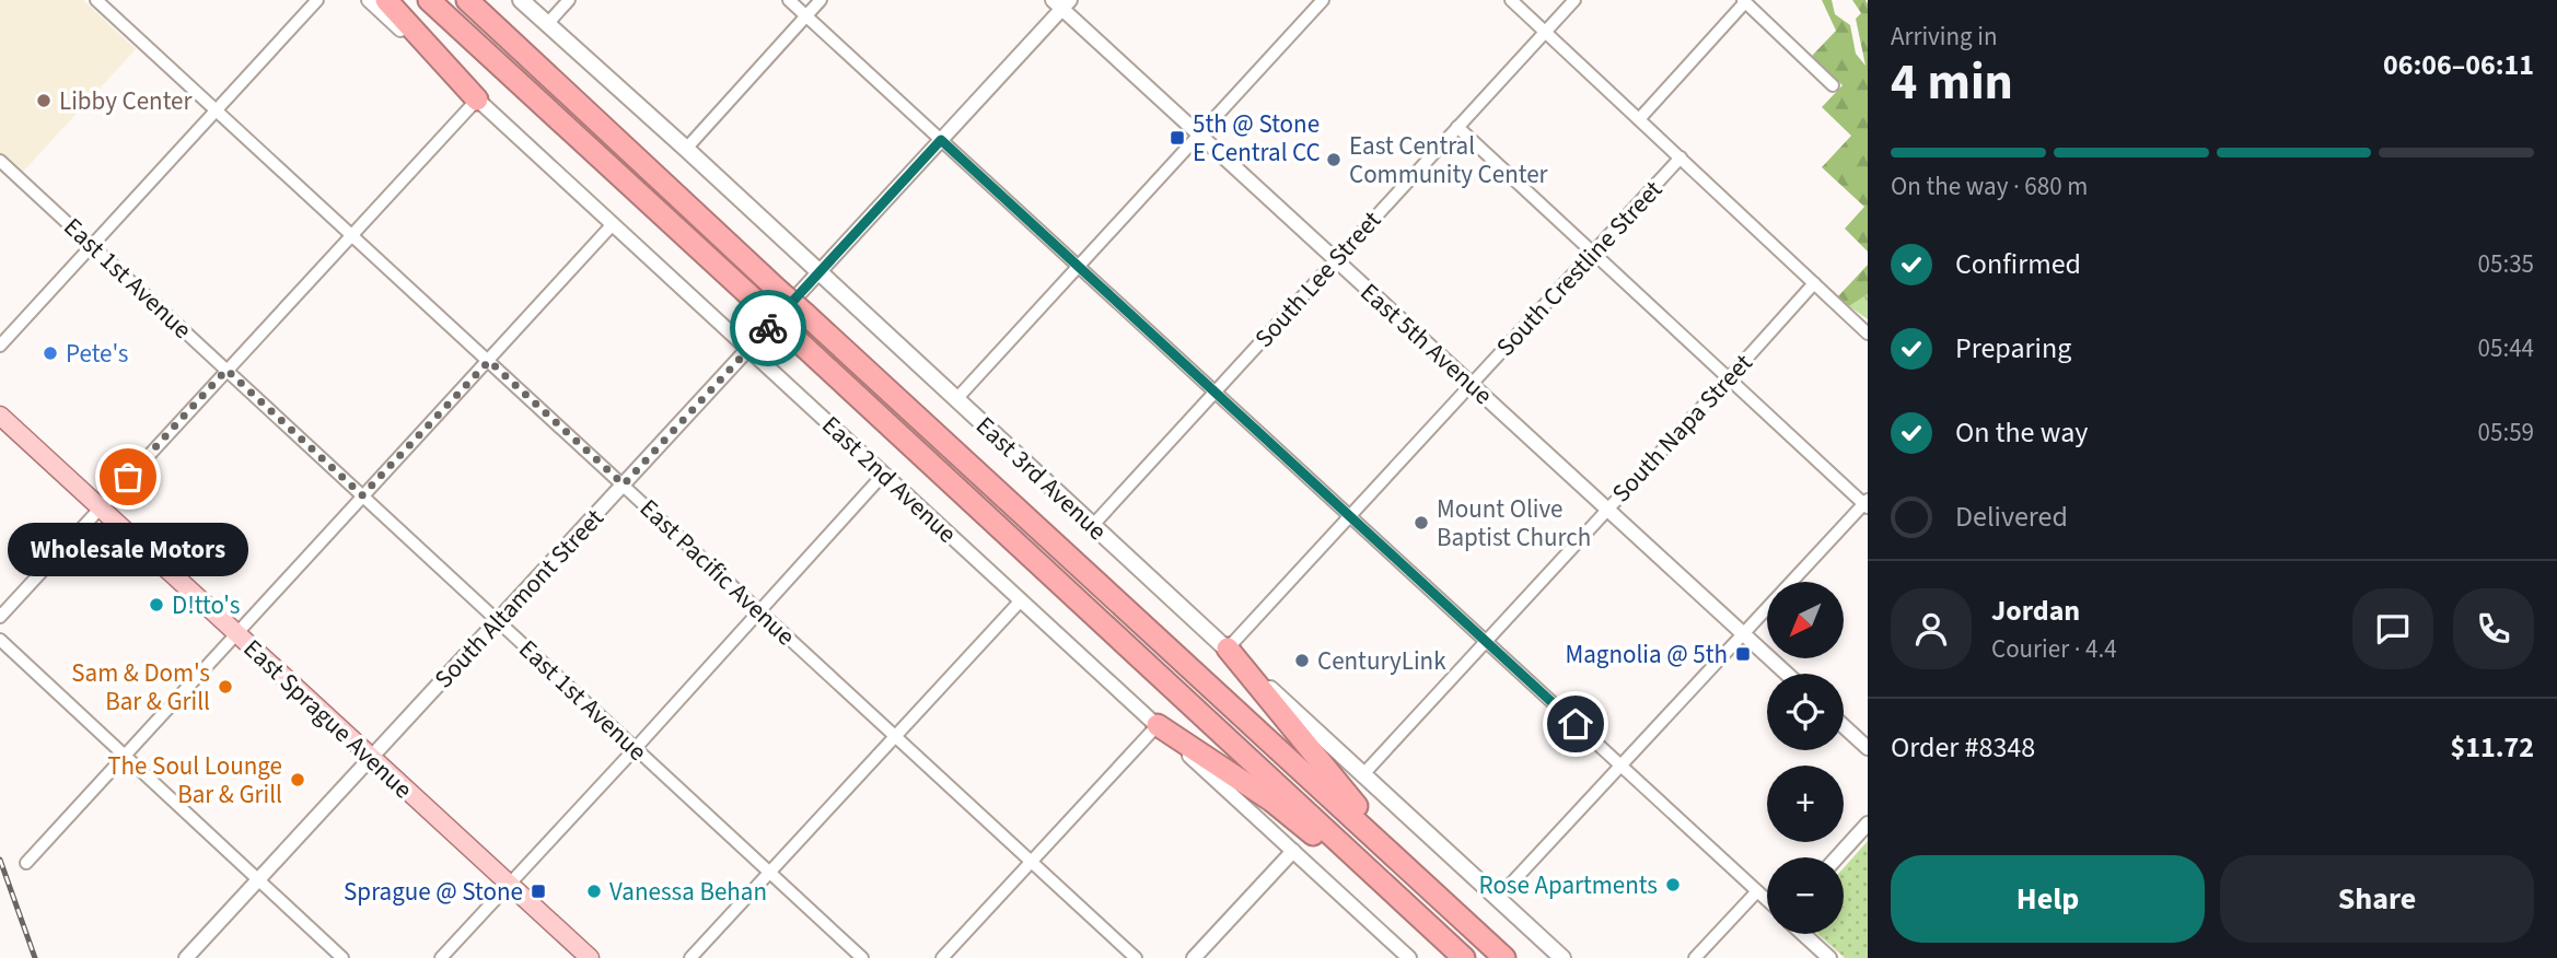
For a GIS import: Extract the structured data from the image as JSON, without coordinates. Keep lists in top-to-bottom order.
{
  "streets": {
    "main road": ["East 3rd Avenue", "East Sprague Avenue"],
    "street": [
      "South Crestline Street",
      "East 1st Avenue",
      "South Lee Street",
      "East 5th Avenue",
      "South Napa Street",
      "East 2nd Avenue",
      "East Pacific Avenue",
      "South Altamont Street"
    ]
  },
  "crossings": [
    ["South Crestline Street", "East 5th Avenue"],
    ["South Crestline Street", "East 3rd Avenue"],
    ["East 1st Avenue", "South Altamont Street"],
    ["South Lee Street", "East 5th Avenue"],
    ["South Lee Street", "East 3rd Avenue"],
    ["East 5th Avenue", "South Napa Street"],
    ["East 5th Avenue", "South Altamont Street"],
    ["South Napa Street", "East 3rd Avenue"],
    ["East 3rd Avenue", "South Altamont Street"],
    ["East 2nd Avenue", "South Altamont Street"],
    ["East Pacific Avenue", "South Altamont Street"],
    ["South Altamont Street", "East Sprague Avenue"]
  ],
  "places": {
    "other": [
      "Libby Center",
      "East Central Community Center",
      "Pete's",
      "Wholesale Motors",
      "Mount Olive Baptist Church",
      "D!tto's",
      "CenturyLink",
      "Sam & Dom's Bar & Grill",
      "The Soul Lounge Bar & Grill",
      "Rose Apartments",
      "Vanessa Behan"
    ],
    "transit": ["5th @ Stone E Central CC", "Magnolia @ 5th", "Sprague @ Stone"]
  },
  "north": "bottom left",
  "page": {
    "heading": ["4 min", "Arriving in", "06:06–06:11"],
    "panel": [
      "Jordan",
      "Courier · 4.4",
      "Order #8348",
      "$11.72"
    ],
    "bar": "On the way · 680 m",
    "list": [
      ["Confirmed", "05:35"],
      ["Preparing", "05:44"],
      ["On the way", "05:59"],
      "Delivered"
    ],
    "bubble": "Wholesale Motors",
    "map_buttons": ["+", "−"],
    "buttons": ["Help", "Share"]
  }
}
